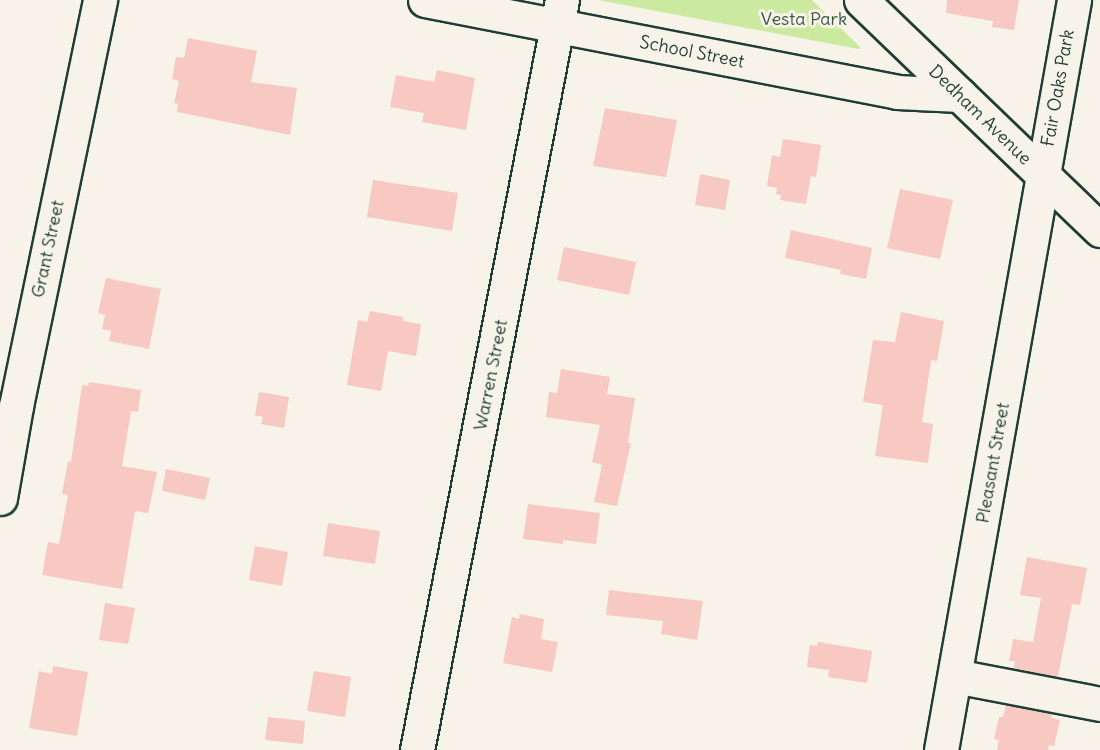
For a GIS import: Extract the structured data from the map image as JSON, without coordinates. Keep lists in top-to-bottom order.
{
  "streets": {
    "street": [
      "School Street",
      "Fair Oaks Park",
      "Dedham Avenue",
      "Grant Street",
      "Warren Street",
      "Pleasant Street"
    ]
  },
  "crossings": [
    ["School Street", "Dedham Avenue"],
    ["School Street", "Warren Street"],
    ["Fair Oaks Park", "Dedham Avenue"],
    ["Fair Oaks Park", "Pleasant Street"],
    ["Dedham Avenue", "Pleasant Street"]
  ],
  "parks": ["Vesta Park"]
}
